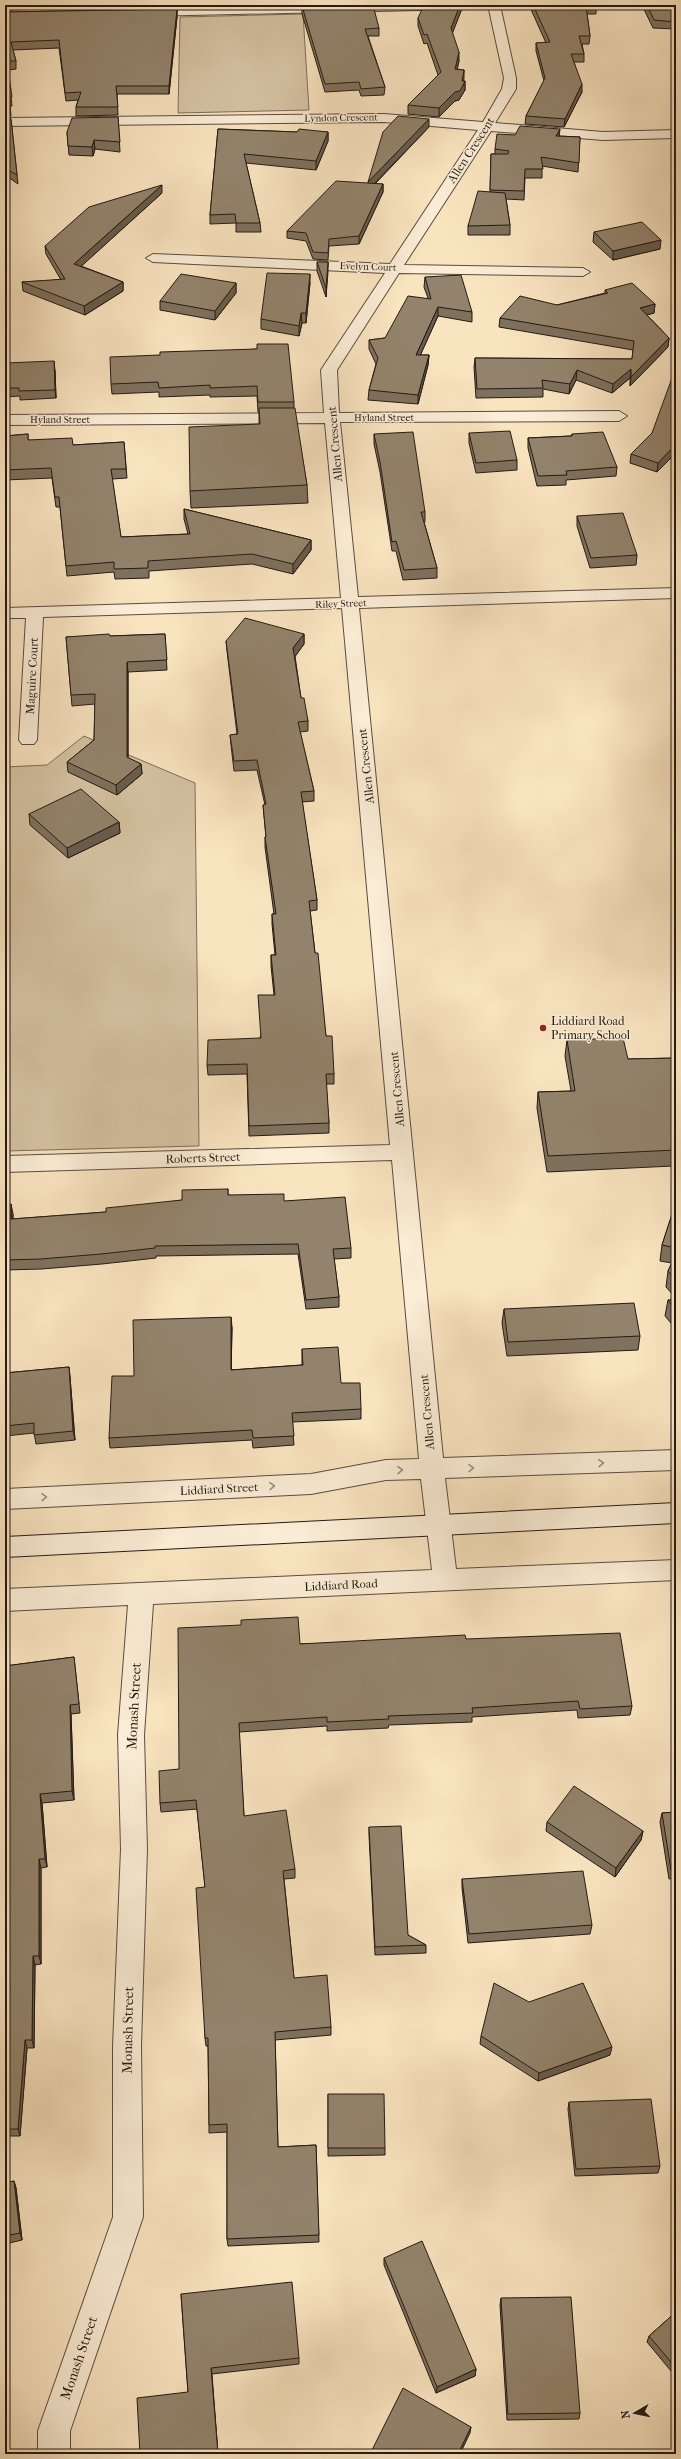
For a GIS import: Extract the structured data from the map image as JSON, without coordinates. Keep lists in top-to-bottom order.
{
  "streets": {
    "street": [
      "Lyndon Crescent",
      "Allen Crescent",
      "Evelyn Court",
      "Hyland Street",
      "Riley Street",
      "Maguire Court",
      "Roberts Street",
      "Liddiard Street",
      "Liddiard Road",
      "Monash Street"
    ]
  },
  "crossings": [
    ["Lyndon Crescent", "Allen Crescent"],
    ["Allen Crescent", "Evelyn Court"],
    ["Allen Crescent", "Hyland Street"],
    ["Allen Crescent", "Riley Street"],
    ["Allen Crescent", "Roberts Street"],
    ["Allen Crescent", "Liddiard Street"],
    ["Allen Crescent", "Liddiard Road"],
    ["Riley Street", "Maguire Court"],
    ["Liddiard Road", "Monash Street"]
  ],
  "places": ["Liddiard Road Primary School"],
  "north": "left"
}
